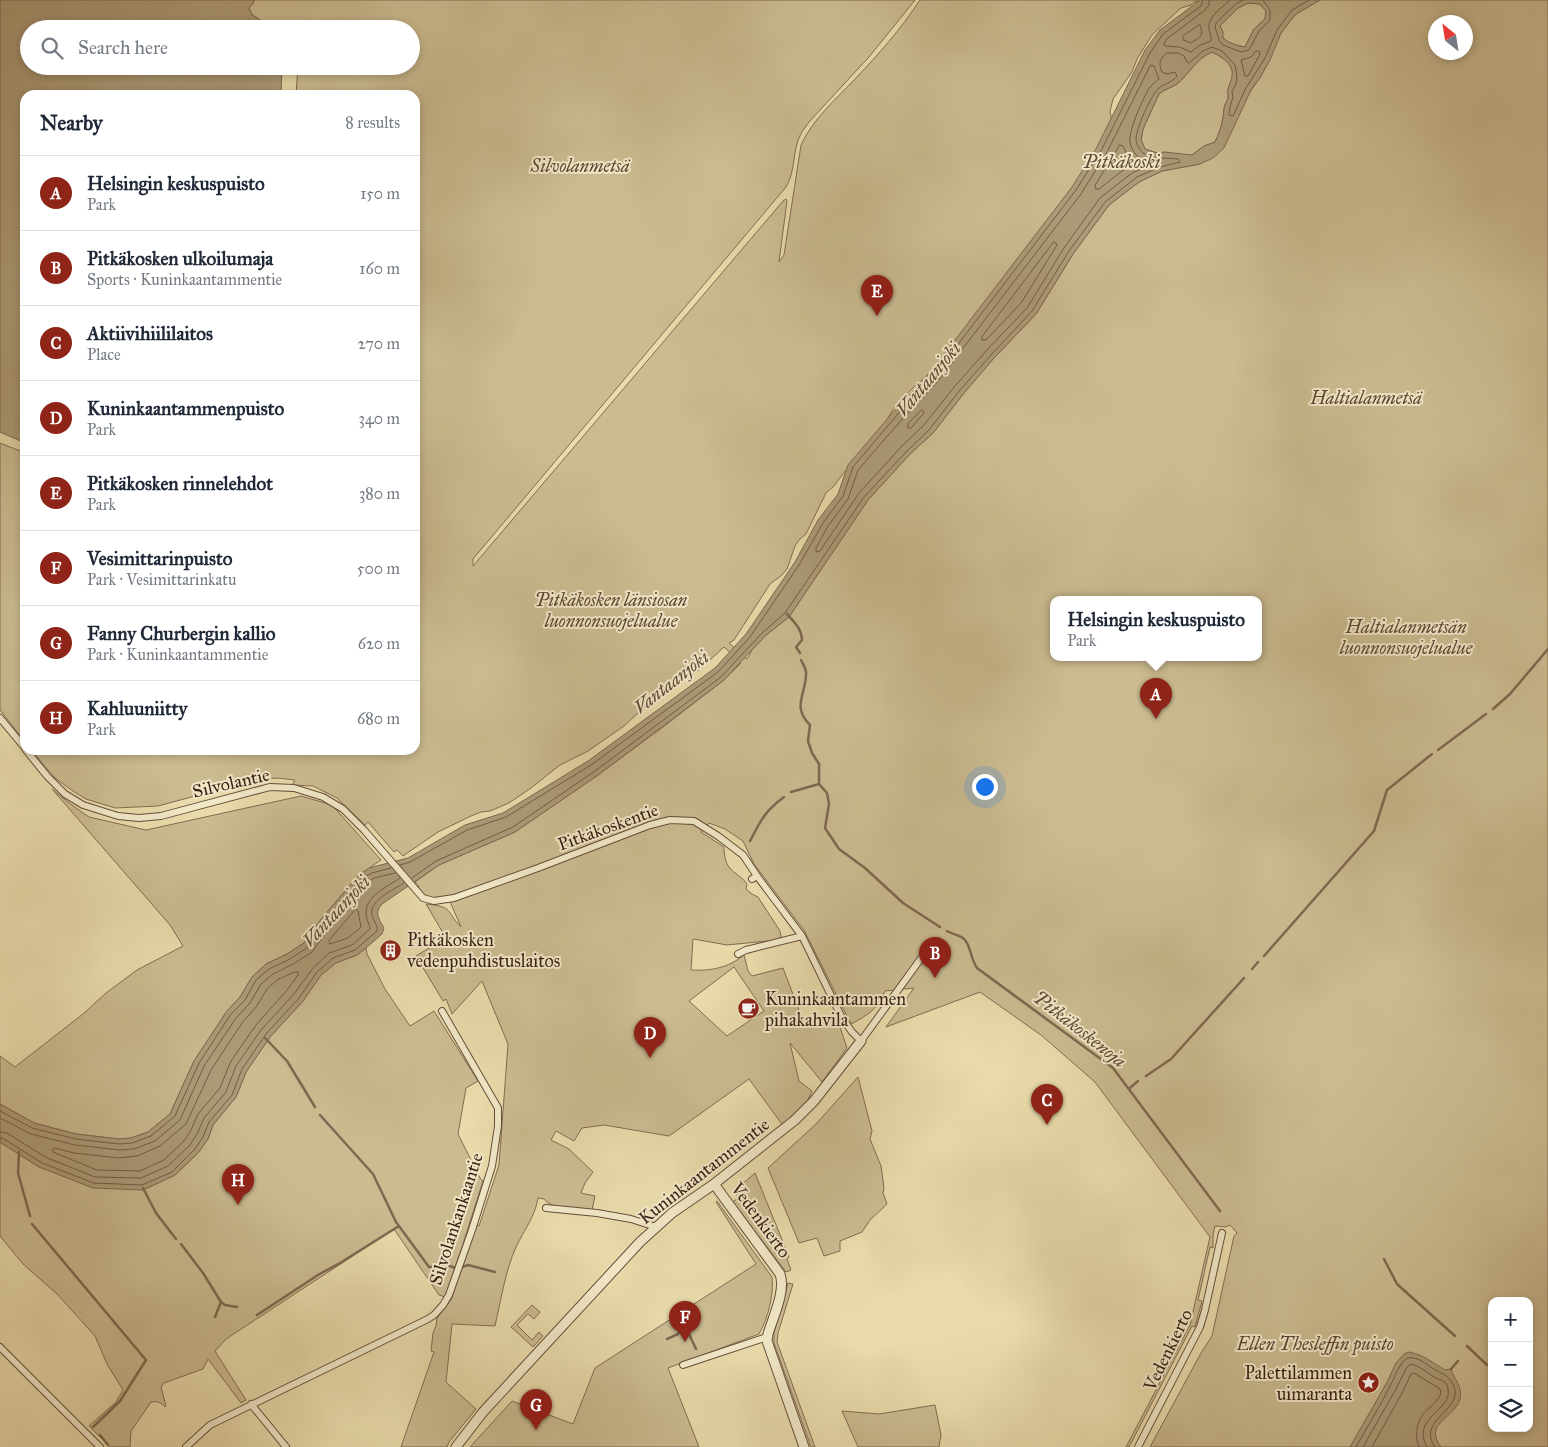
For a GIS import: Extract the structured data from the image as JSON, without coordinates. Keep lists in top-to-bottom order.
{
  "streets": {
    "street": [
      "Silvolantie",
      "Pitkäkoskentie",
      "Kuninkaantammentie",
      "Silvolankankaantie",
      "Vedenkierto"
    ]
  },
  "crossings": [
    ["Silvolantie", "Pitkäkoskentie"],
    ["Pitkäkoskentie", "Kuninkaantammentie"],
    ["Kuninkaantammentie", "Vedenkierto"]
  ],
  "water": ["Pitkäkoski", "Vantaanjoki", "Pitkäkoskenoja"],
  "parks": [
    "Silvolanmetsä",
    "Haltialanmetsä",
    "Pitkäkosken länsiosan luonnonsuojelualue",
    "Haltialanmetsän luonnonsuojelualue",
    "Ellen Thesleffin puisto"
  ],
  "places": {
    "building": ["Pitkäkosken vedenpuhdistuslaitos"],
    "cafe": ["Kuninkaantammen pihakahvila"],
    "place": ["Palettilammen uimaranta"]
  },
  "north": "top left",
  "page": {
    "search": "Search here",
    "heading": ["Nearby", "8 results"],
    "list": [
      {
        "mark": "A",
        "name": "Helsingin keskuspuisto",
        "note": "Park",
        "value": "150 m"
      },
      {
        "mark": "B",
        "name": "Pitkäkosken ulkoilumaja",
        "note": "Sports · Kuninkaantammentie",
        "value": "160 m"
      },
      {
        "mark": "C",
        "name": "Aktiivihiililaitos",
        "note": "Place",
        "value": "270 m"
      },
      {
        "mark": "D",
        "name": "Kuninkaantammenpuisto",
        "note": "Park",
        "value": "340 m"
      },
      {
        "mark": "E",
        "name": "Pitkäkosken rinnelehdot",
        "note": "Park",
        "value": "380 m"
      },
      {
        "mark": "F",
        "name": "Vesimittarinpuisto",
        "note": "Park · Vesimittarinkatu",
        "value": "500 m"
      },
      {
        "mark": "G",
        "name": "Fanny Churbergin kallio",
        "note": "Park · Kuninkaantammentie",
        "value": "620 m"
      },
      {
        "mark": "H",
        "name": "Kahluuniitty",
        "note": "Park",
        "value": "680 m"
      }
    ],
    "pins": [
      "E",
      "A",
      "B",
      "D",
      "C",
      "H",
      "F",
      "G"
    ],
    "popup": ["Helsingin keskuspuisto", "Park"],
    "map_buttons": ["+", "−"]
  }
}
